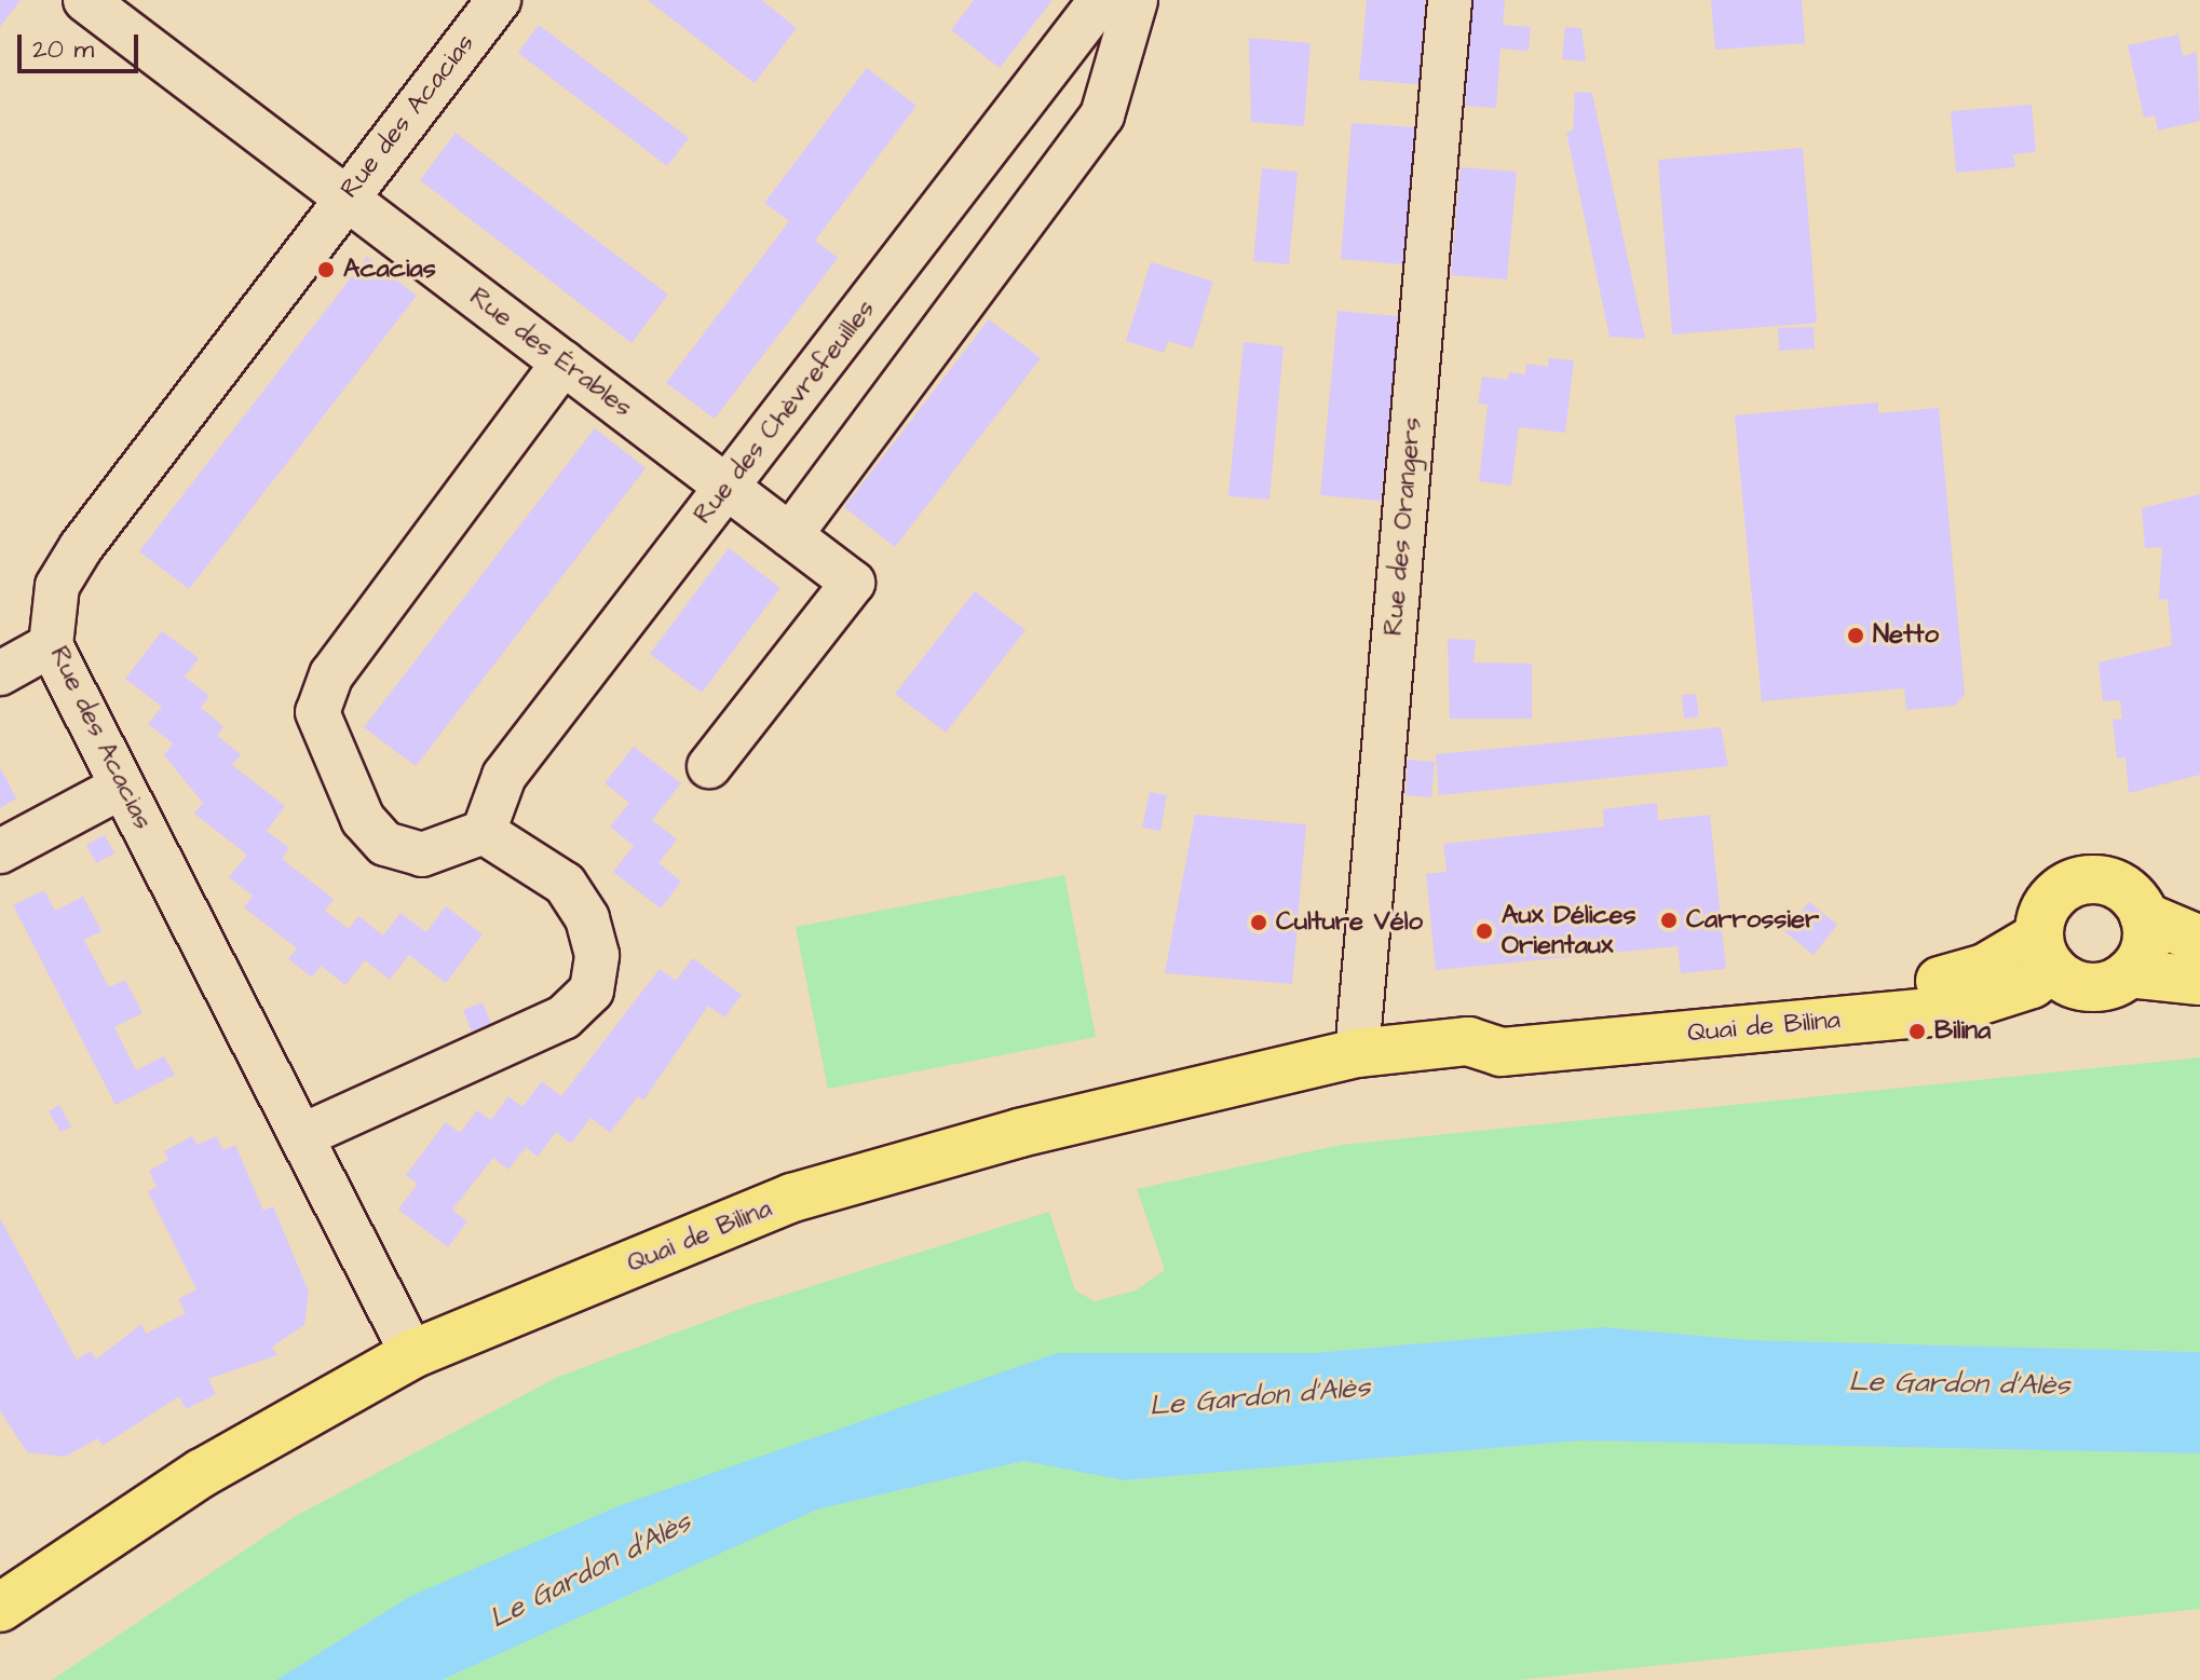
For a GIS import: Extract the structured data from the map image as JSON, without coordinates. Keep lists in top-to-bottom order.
{
  "streets": {
    "main road": ["Quai de Bilina"],
    "street": [
      "Rue des Acacias",
      "Rue des Érables",
      "Rue des Chèvrefeuilles",
      "Rue des Orangers"
    ]
  },
  "crossings": [
    ["Rue des Acacias", "Rue des Érables"],
    ["Rue des Acacias", "Quai de Bilina"],
    ["Rue des Érables", "Rue des Chèvrefeuilles"],
    ["Rue des Orangers", "Quai de Bilina"]
  ],
  "water": ["Le Gardon d'Alès"],
  "places": [
    "Acacias",
    "Netto",
    "Carrossier",
    "Culture Vélo",
    "Aux Délices Orientaux",
    "Bilina"
  ],
  "scale_bar": "20 m"
}
